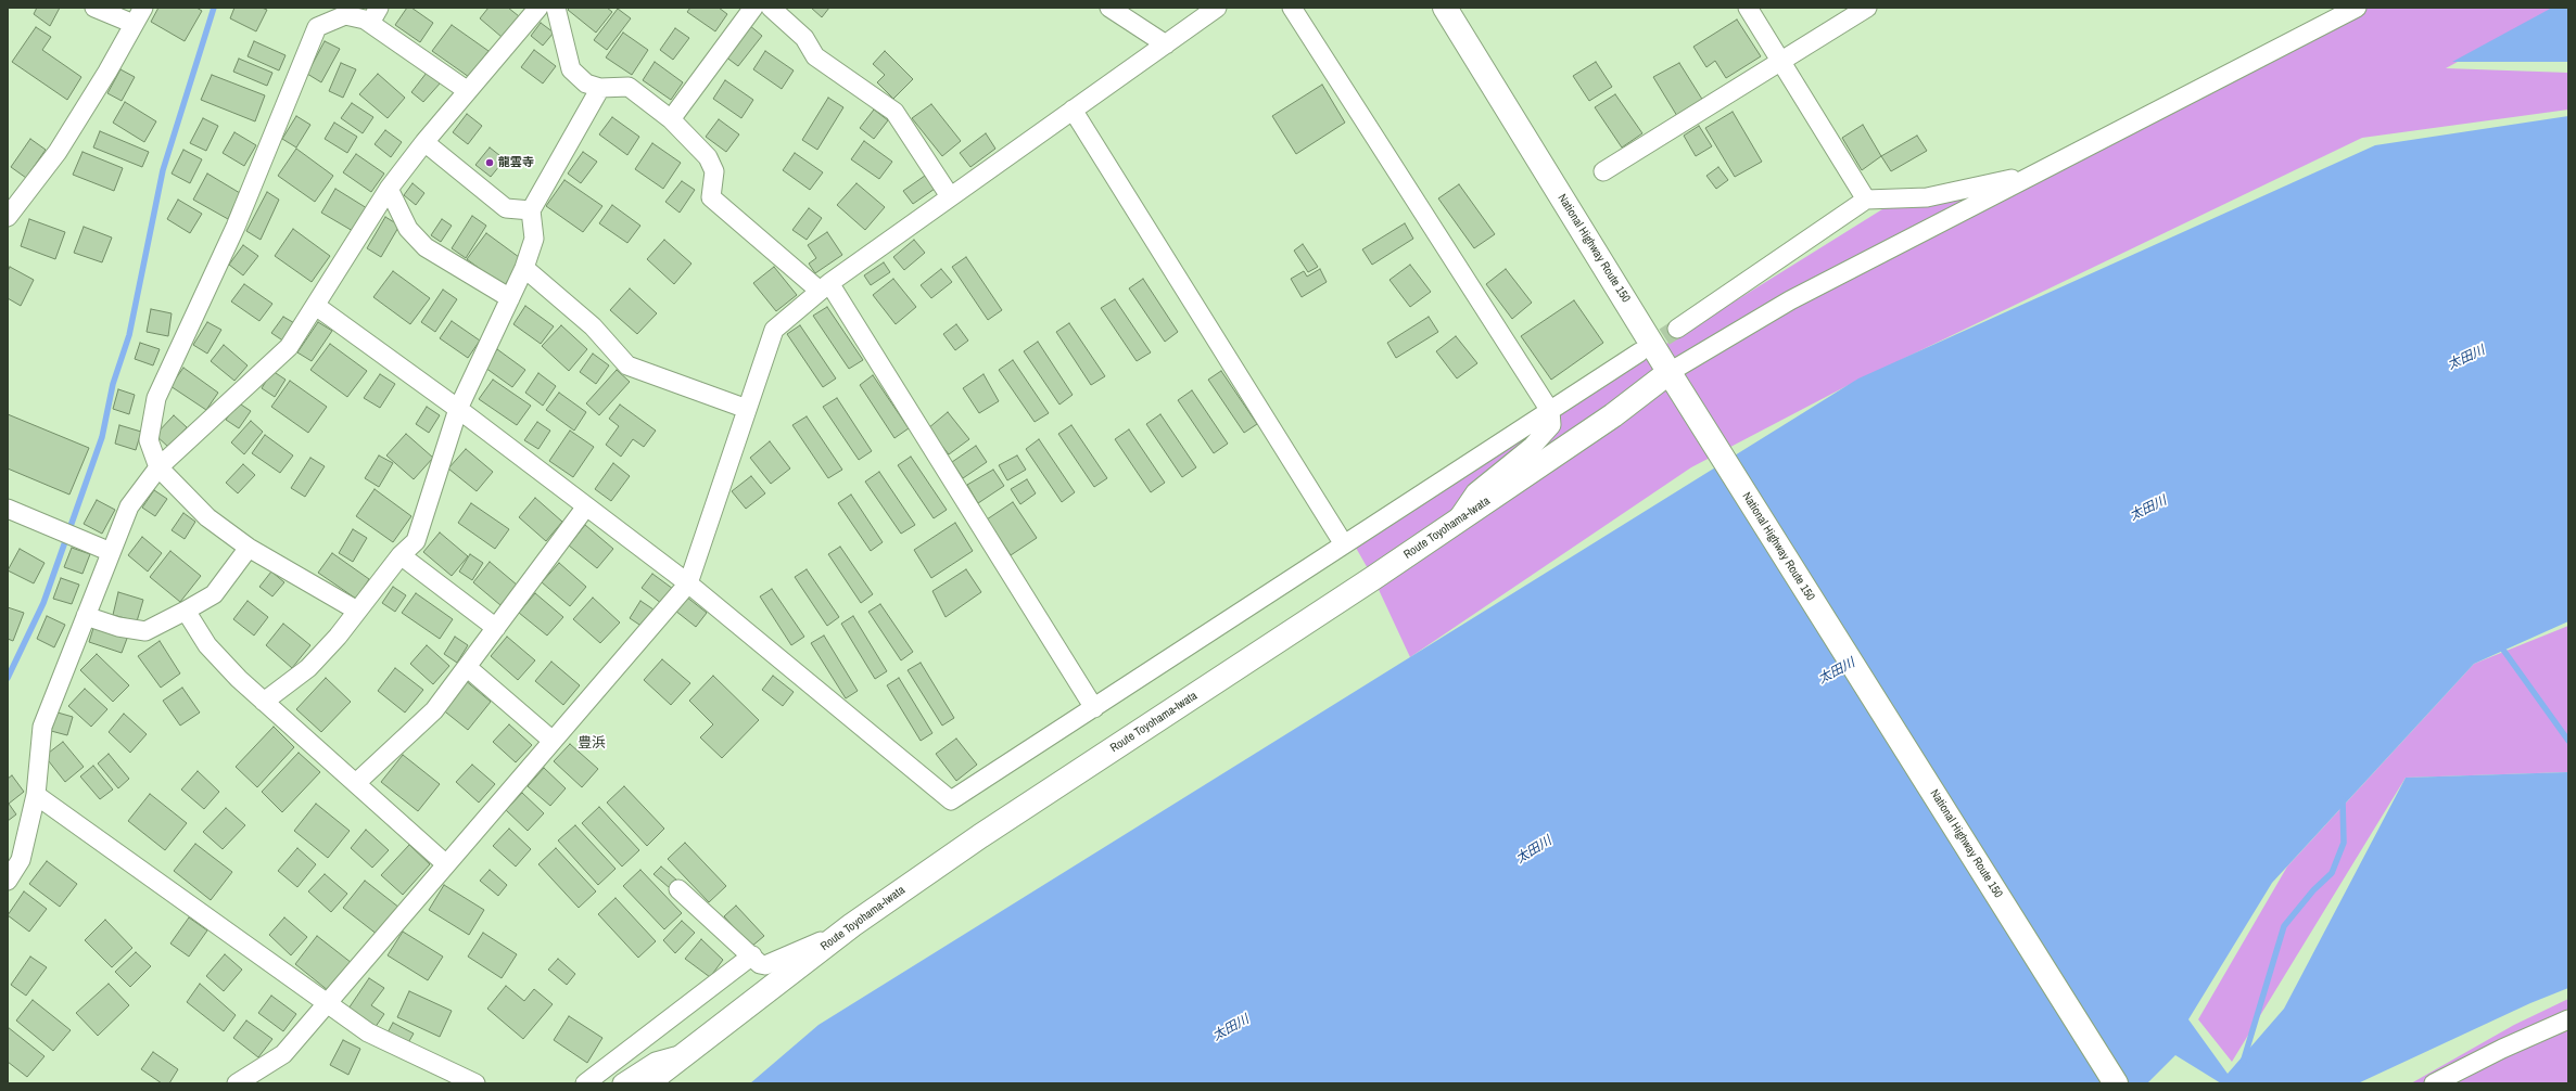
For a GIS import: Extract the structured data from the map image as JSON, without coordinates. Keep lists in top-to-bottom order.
{
  "streets": {
    "main road": ["National Highway Route 150", "Route Toyohama-Iwata"]
  },
  "crossings": [
    ["National Highway Route 150", "Route Toyohama-Iwata"]
  ],
  "districts": ["豊浜"],
  "water": ["太田川"],
  "places": ["龍雲寺"]
}
